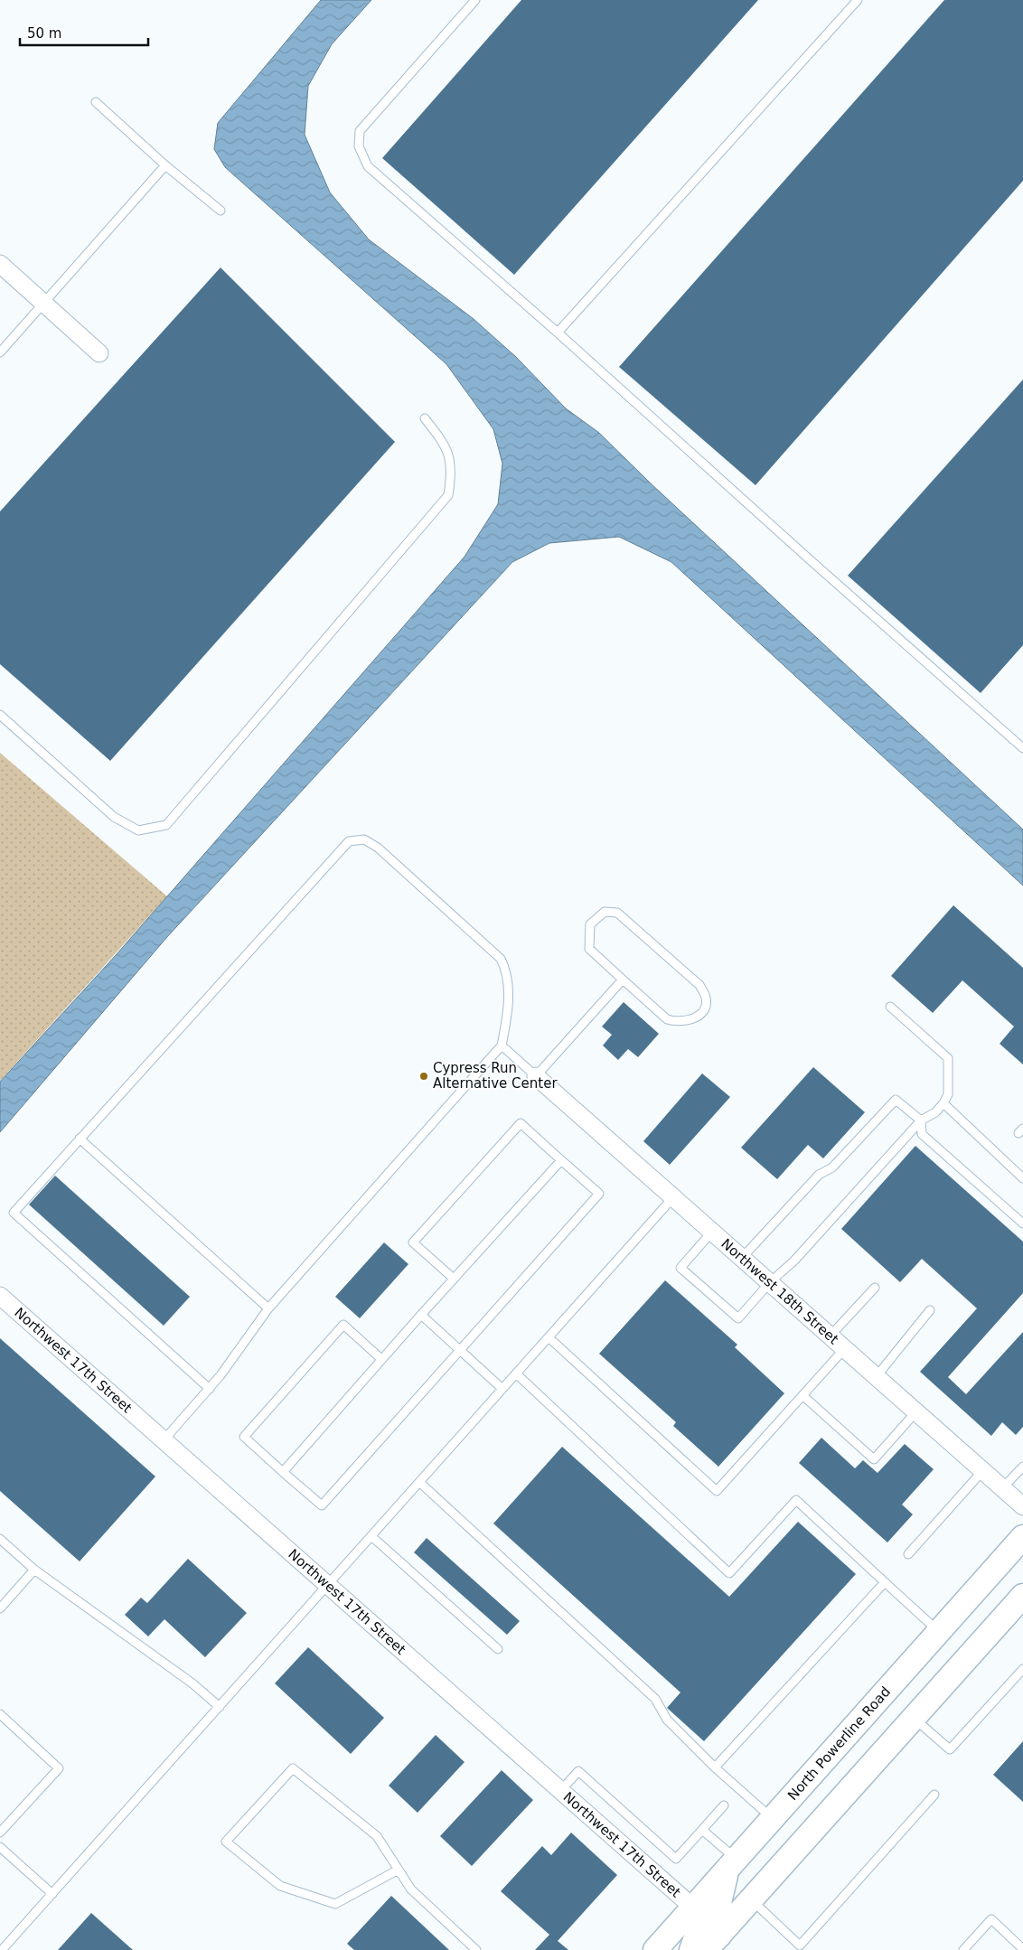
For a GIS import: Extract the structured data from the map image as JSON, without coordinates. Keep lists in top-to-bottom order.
{
  "streets": {
    "main road": ["North Powerline Road"],
    "street": ["Northwest 18th Street", "Northwest 17th Street"]
  },
  "crossings": [
    ["Northwest 17th Street", "North Powerline Road"]
  ],
  "places": ["Cypress Run Alternative Center"],
  "scale_bar": "50 m"
}
